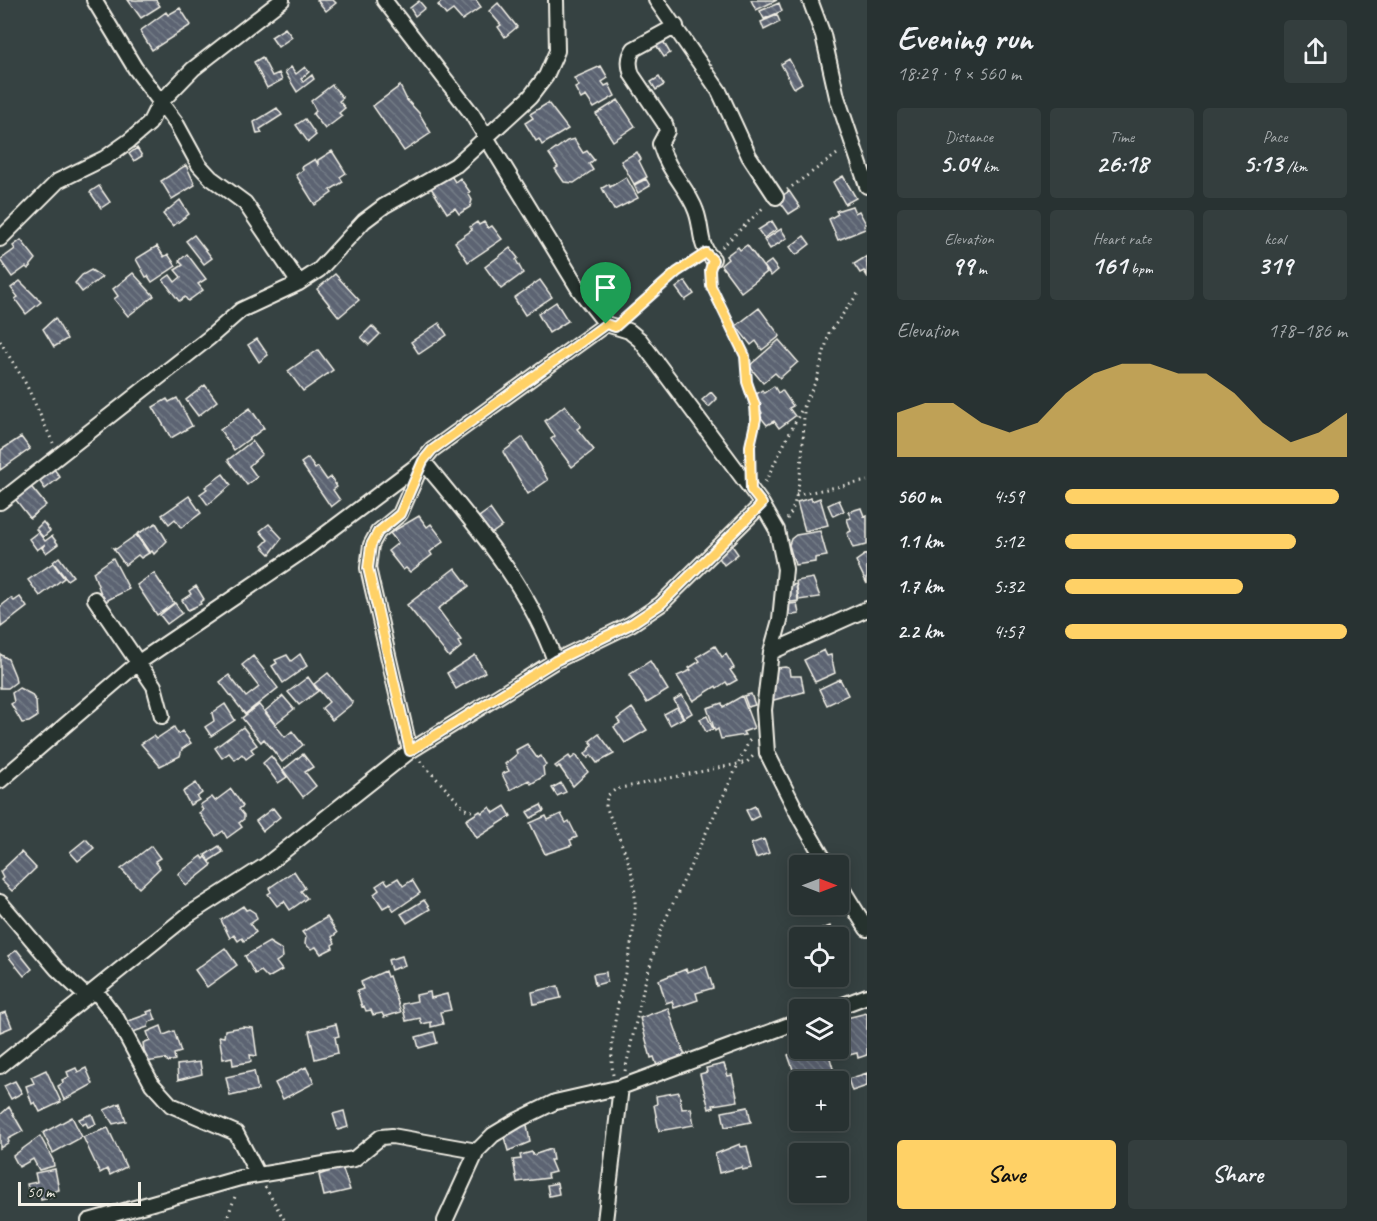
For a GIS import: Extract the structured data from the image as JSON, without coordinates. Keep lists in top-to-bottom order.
{
  "scale_bar": "50 m",
  "north": "right",
  "page": {
    "heading": ["Evening run", "18:29 · 9 × 560 m"],
    "stats": [
      ["Distance", "5.04 km"],
      ["Time", "26:18"],
      ["Pace", "5:13 /km"],
      ["Elevation", "99 m"],
      ["Heart rate", "161 bpm"],
      ["kcal", "319"]
    ],
    "chart": ["Elevation", "178–186 m"],
    "list": [
      {
        "name": "560 m",
        "note": "4:59"
      },
      {
        "name": "1.1 km",
        "note": "5:12"
      },
      {
        "name": "1.7 km",
        "note": "5:32"
      },
      {
        "name": "2.2 km",
        "note": "4:57"
      }
    ],
    "map_buttons": ["+", "−"],
    "buttons": ["Save", "Share"],
    "scale": "50 m"
  }
}
